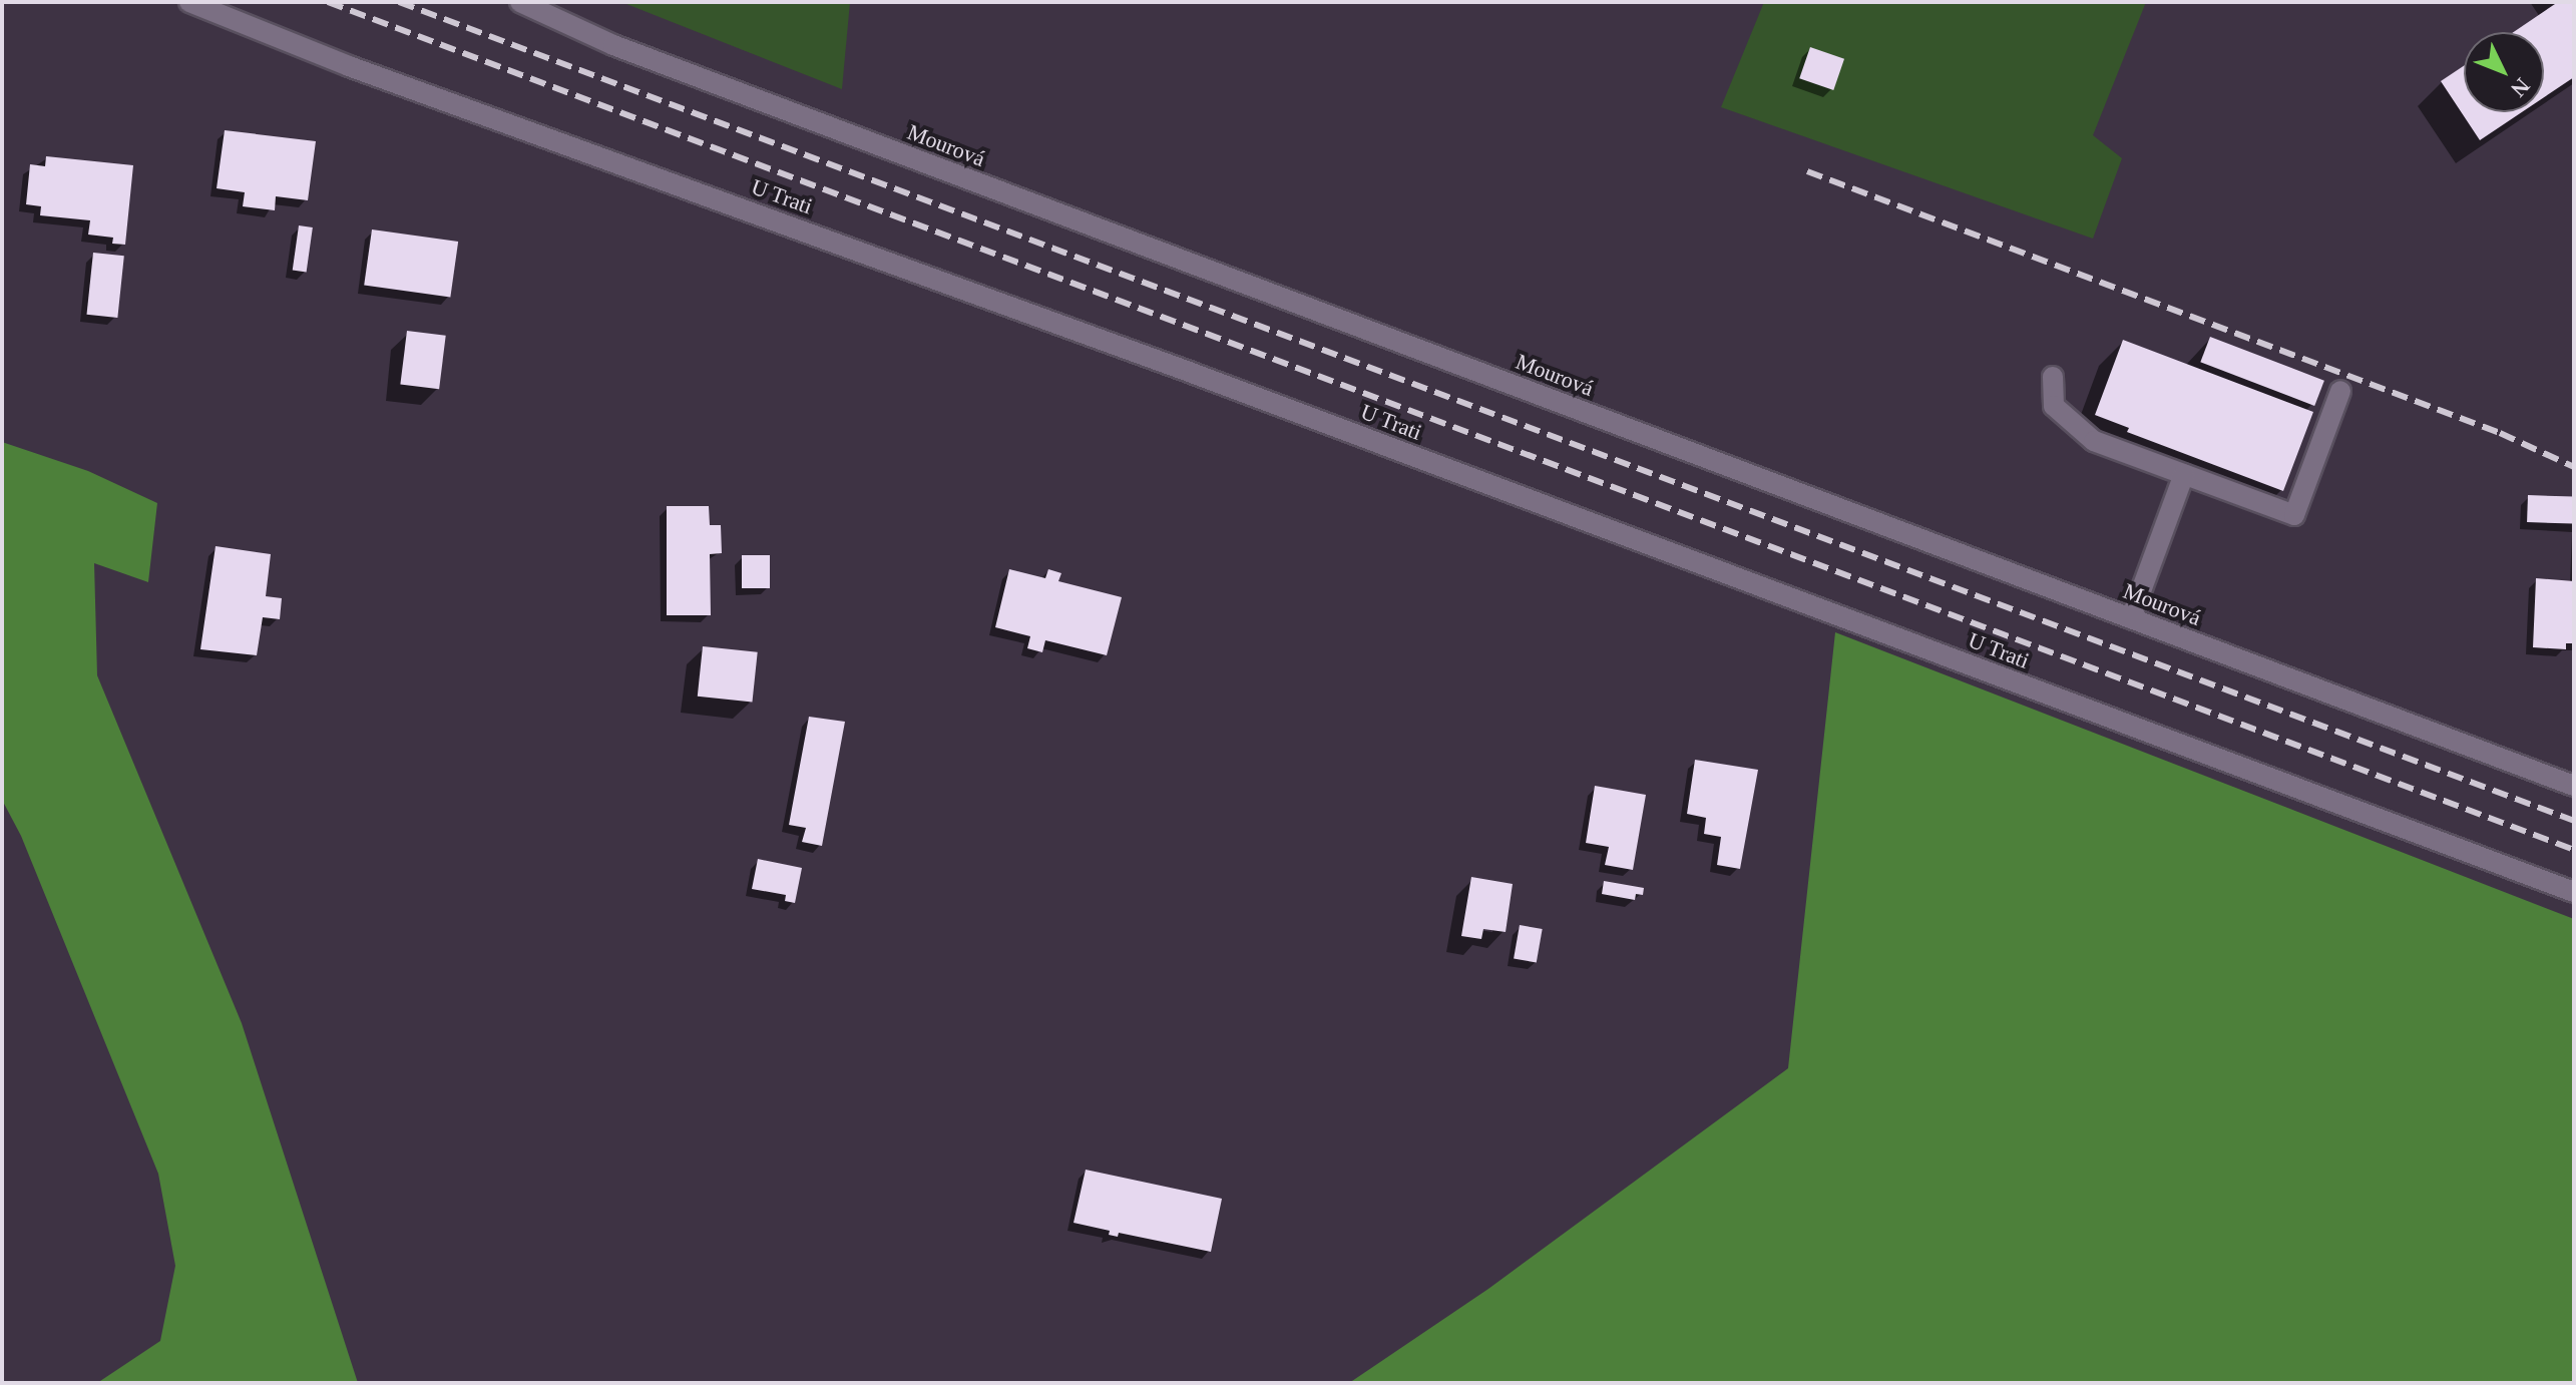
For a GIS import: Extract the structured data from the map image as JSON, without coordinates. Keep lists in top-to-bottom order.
{
  "streets": {
    "street": ["Mourová", "U Trati"]
  },
  "north": "bottom right"
}
